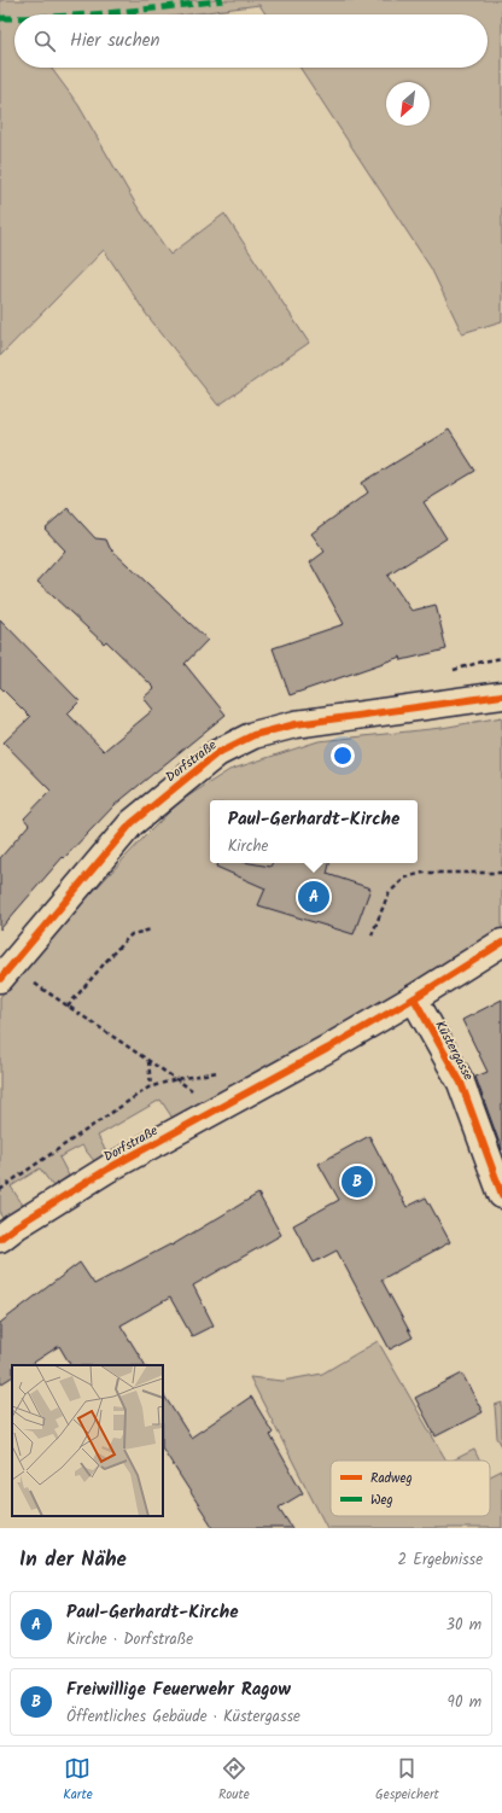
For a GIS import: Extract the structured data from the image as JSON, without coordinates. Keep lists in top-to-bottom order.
{
  "streets": {
    "street": ["Dorfstraße", "Küstergasse"]
  },
  "crossings": [
    ["Dorfstraße", "Küstergasse"]
  ],
  "legend": ["Radweg", "Weg"],
  "north": "bottom left",
  "page": {
    "search": "Hier suchen",
    "popup": ["Paul-Gerhardt-Kirche", "Kirche"],
    "pins": ["A", "B"],
    "heading": ["In der Nähe", "2 Ergebnisse"],
    "list": [
      {
        "mark": "A",
        "name": "Paul-Gerhardt-Kirche",
        "note": "Kirche · Dorfstraße",
        "value": "30 m"
      },
      {
        "mark": "B",
        "name": "Freiwillige Feuerwehr Ragow",
        "note": "Öffentliches Gebäude · Küstergasse",
        "value": "90 m"
      }
    ],
    "nav": ["Karte", "Route", "Gespeichert"]
  }
}
